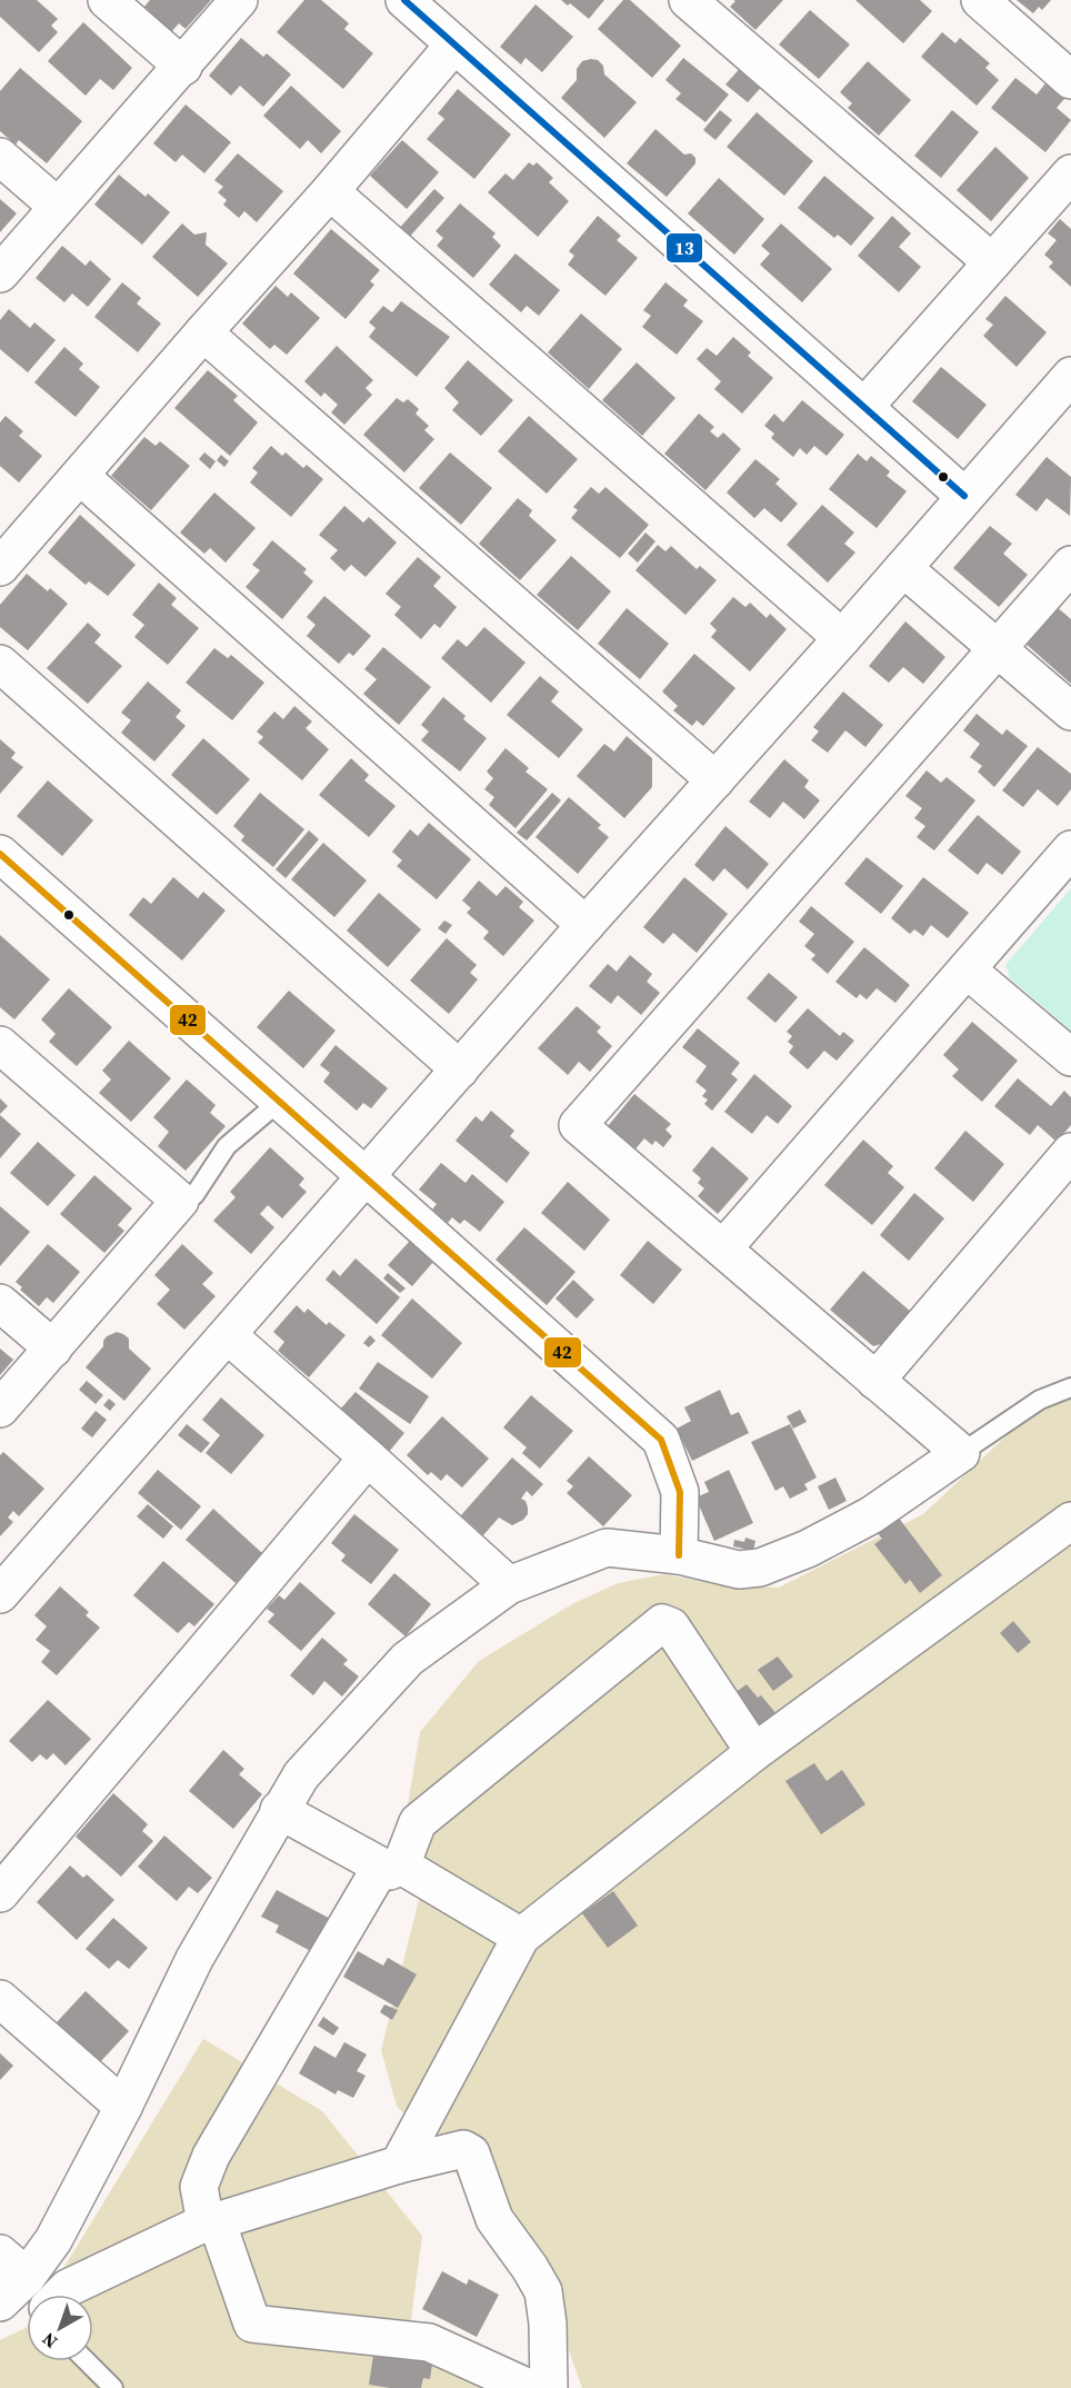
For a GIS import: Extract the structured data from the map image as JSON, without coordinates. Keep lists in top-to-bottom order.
{
  "lines": ["transit line 13", "transit line 42"],
  "north": "bottom left"
}
